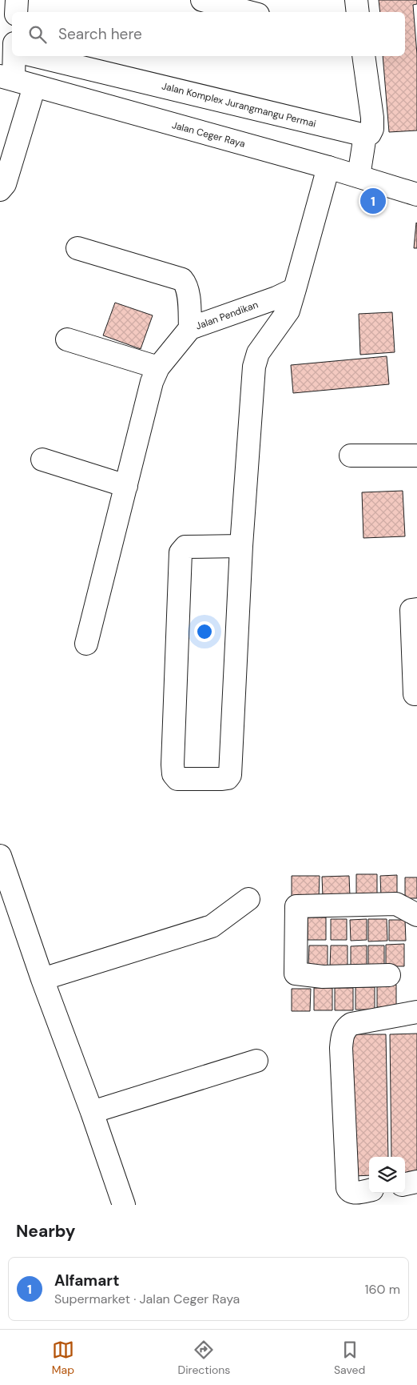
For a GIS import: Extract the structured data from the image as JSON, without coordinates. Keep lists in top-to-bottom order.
{
  "streets": {
    "street": ["Jalan Komplex Jurangmangu Permai", "Jalan Ceger Raya", "Jalan Pendikan"]
  },
  "page": {
    "search": "Search here",
    "pins": "1",
    "heading": "Nearby",
    "list": [
      {
        "mark": "1",
        "name": "Alfamart",
        "note": "Supermarket · Jalan Ceger Raya",
        "value": "160 m"
      }
    ],
    "nav": ["Map", "Directions", "Saved"]
  }
}
